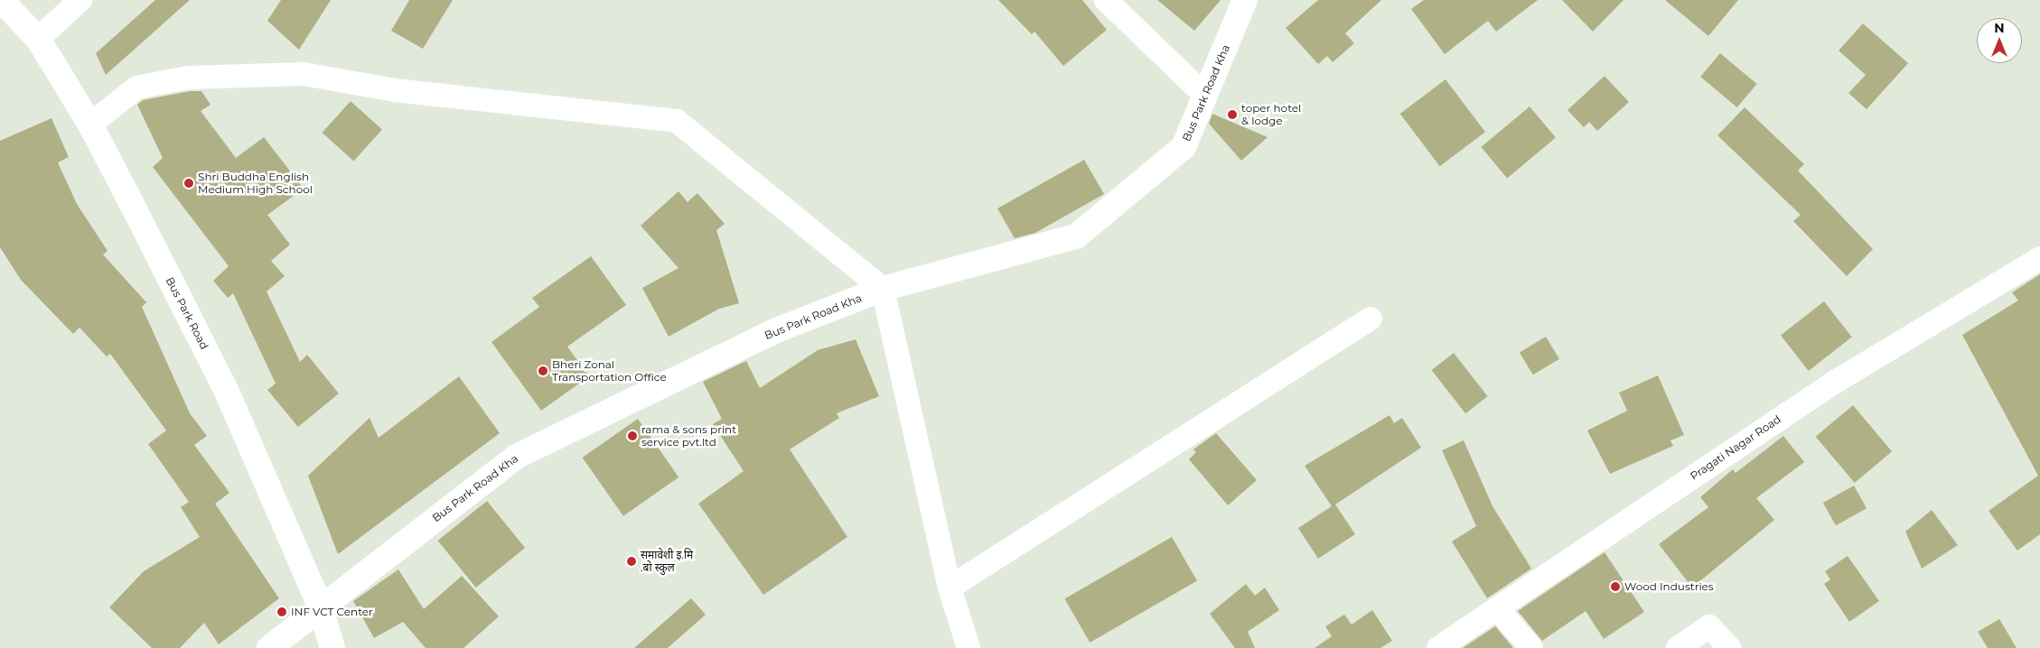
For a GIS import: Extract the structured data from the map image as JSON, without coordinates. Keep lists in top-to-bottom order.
{
  "streets": {
    "street": ["Bus Park Road Kha", "Bus Park Road", "Pragati Nagar Road"]
  },
  "crossings": [
    ["Bus Park Road Kha", "Bus Park Road"]
  ],
  "places": [
    "toper hotel & lodge",
    "Shri Buddha English Medium High School",
    "Bheri Zonal Transportation Office",
    "rama & sons print service pvt.ltd",
    "समावेशी इ.मि .बाे स्कुल",
    "Wood Industries",
    "INF VCT Center"
  ],
  "north": "top"
}
